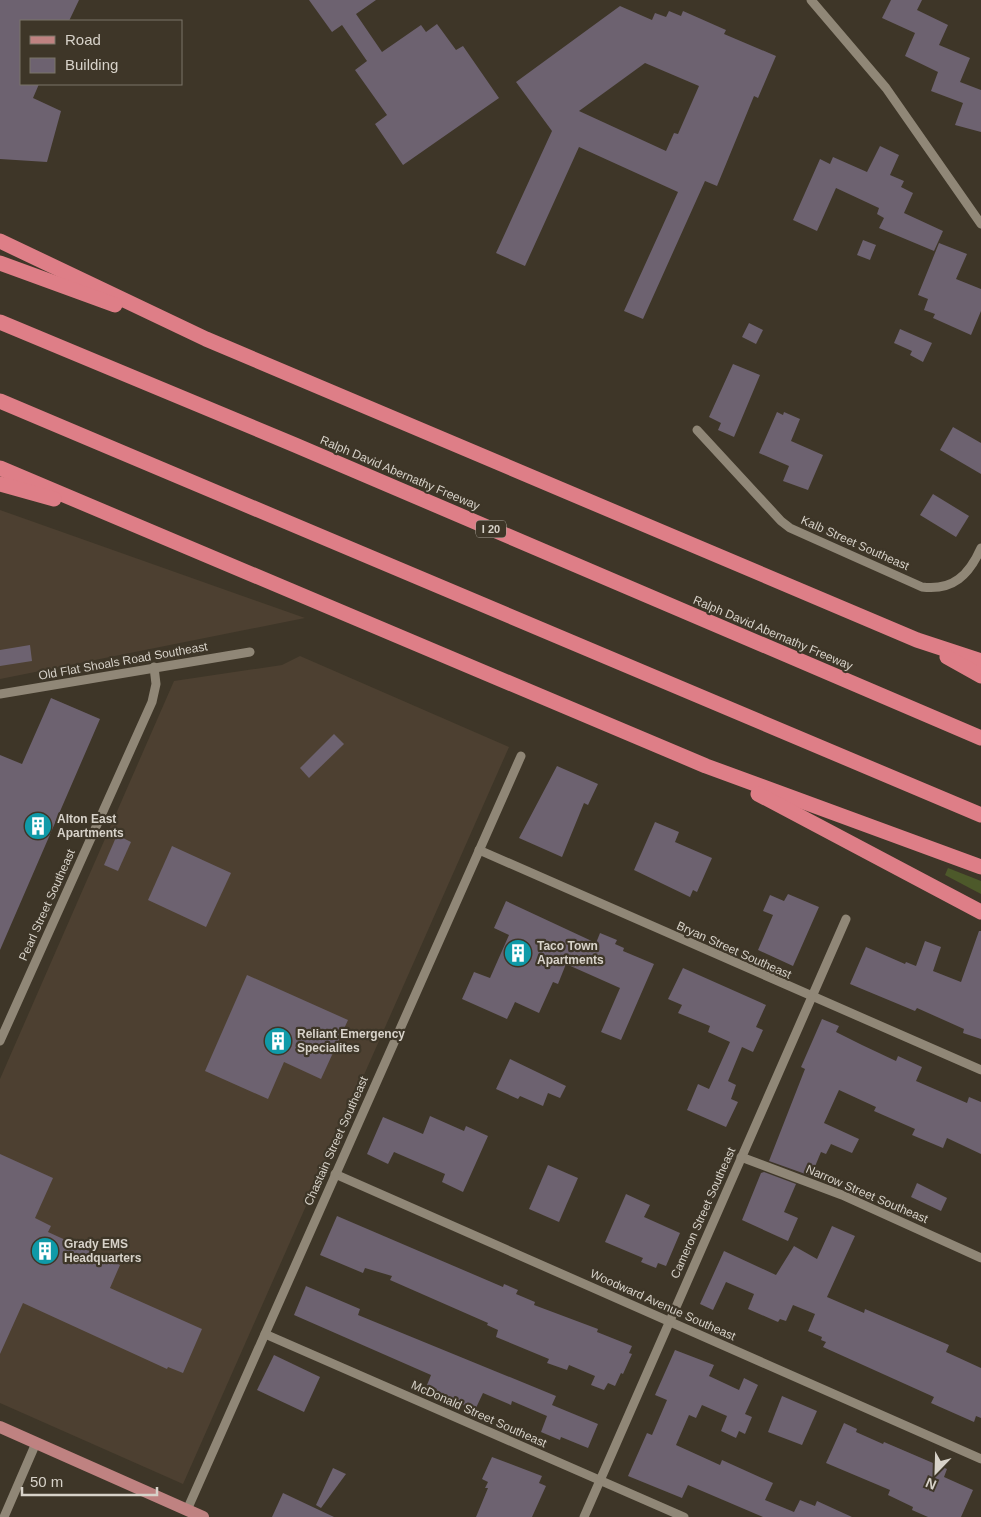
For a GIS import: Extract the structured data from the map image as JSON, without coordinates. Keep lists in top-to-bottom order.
{
  "streets": {
    "highway": ["Ralph David Abernathy Freeway", "I 20"],
    "street": [
      "Kalb Street Southeast",
      "Old Flat Shoals Road Southeast",
      "Pearl Street Southeast",
      "Bryan Street Southeast",
      "Chastain Street Southeast",
      "Narrow Street Southeast",
      "Cameron Street Southeast",
      "Woodward Avenue Southeast",
      "McDonald Street Southeast"
    ]
  },
  "crossings": [
    ["Old Flat Shoals Road Southeast", "Pearl Street Southeast"],
    ["Bryan Street Southeast", "Chastain Street Southeast"],
    ["Bryan Street Southeast", "Cameron Street Southeast"],
    ["Chastain Street Southeast", "Woodward Avenue Southeast"],
    ["Chastain Street Southeast", "McDonald Street Southeast"],
    ["Narrow Street Southeast", "Cameron Street Southeast"],
    ["Cameron Street Southeast", "Woodward Avenue Southeast"],
    ["Cameron Street Southeast", "McDonald Street Southeast"]
  ],
  "places": {
    "building": [
      "Alton East Apartments",
      "Taco Town Apartments",
      "Reliant Emergency Specialites",
      "Grady EMS Headquarters"
    ]
  },
  "legend": ["Road", "Building"],
  "scale_bar": "50 m",
  "north": "bottom left"
}
